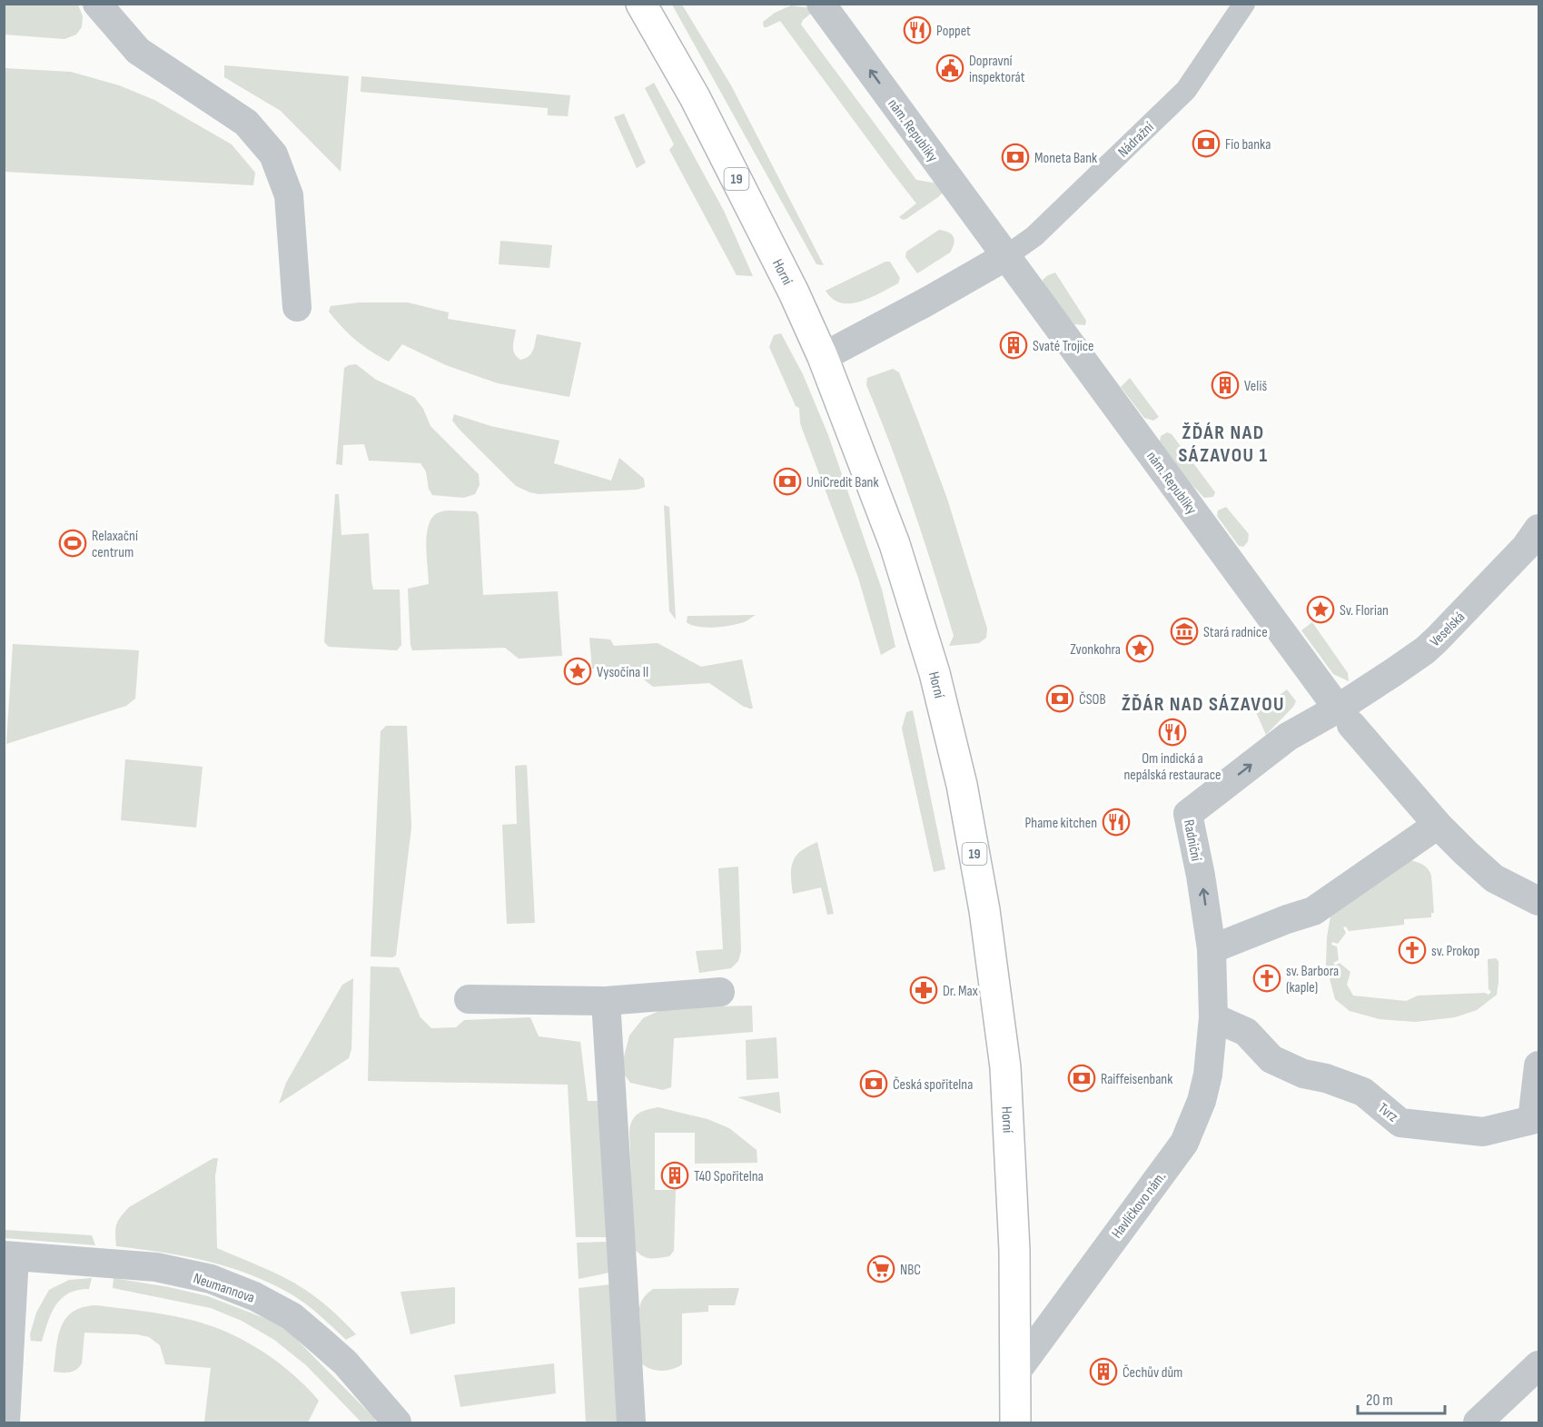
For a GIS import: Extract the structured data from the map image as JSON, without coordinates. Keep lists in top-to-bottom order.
{
  "streets": {
    "main road": ["19", "Horní"],
    "street": [
      "nám. Republiky",
      "Nádražní",
      "Veselská",
      "Radniční",
      "Tvrz",
      "Havlíčkovo nám.",
      "Neumannova"
    ]
  },
  "crossings": [
    ["nám. Republiky", "Nádražní"],
    ["nám. Republiky", "Veselská"],
    ["nám. Republiky", "Radniční"],
    ["Horní", "Havlíčkovo nám."],
    ["Veselská", "Radniční"],
    ["Radniční", "Tvrz"],
    ["Radniční", "Havlíčkovo nám."],
    ["Tvrz", "Havlíčkovo nám."]
  ],
  "one_way": ["nám. Republiky", "Radniční"],
  "districts": ["ŽĎÁR NAD SÁZAVOU 1", "ŽĎÁR NAD SÁZAVOU"],
  "places": {
    "restaurant": ["Poppet", "Om indická a nepálská restaurace", "Phame kitchen"],
    "public building": ["Dopravní inspektorát"],
    "bank": [
      "Fio banka",
      "Moneta Bank",
      "UniCredit Bank",
      "ČSOB",
      "Raiffeisenbank",
      "Česká spořitelna"
    ],
    "building": [
      "Svaté Trojice",
      "Veliš",
      "T40 Spořitelna",
      "Čechův dům"
    ],
    "sports": ["Relaxační centrum"],
    "place": ["Sv. Florian", "Zvonkohra", "Vysočina II"],
    "museum": ["Stará radnice"],
    "church": ["sv. Prokop", "sv. Barbora (kaple)"],
    "pharmacy": ["Dr. Max"],
    "supermarket": ["NBC"]
  },
  "scale_bar": "20 m"
}
